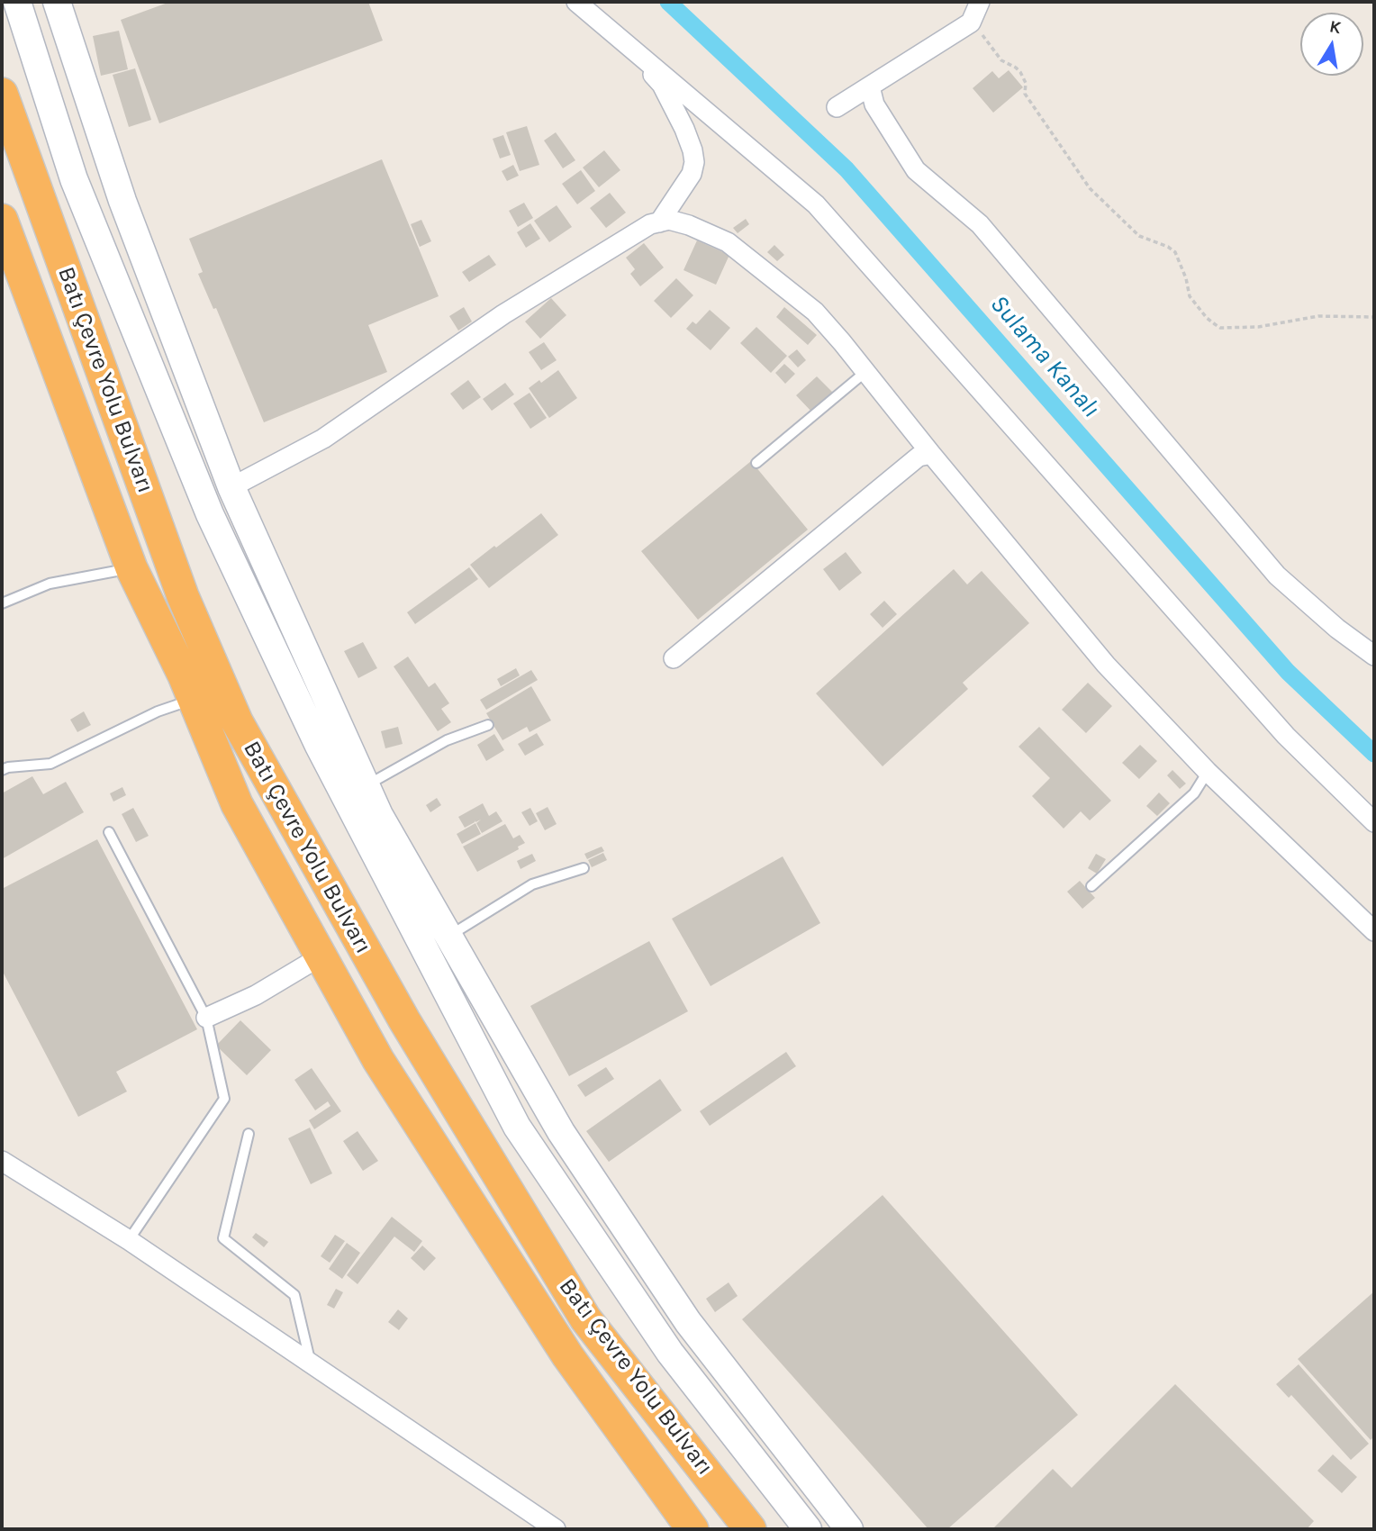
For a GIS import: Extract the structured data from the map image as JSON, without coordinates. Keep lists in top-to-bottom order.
{
  "streets": {
    "highway": ["Batı Çevre Yolu Bulvarı"]
  },
  "water": ["Sulama Kanalı"],
  "north": "top"
}
